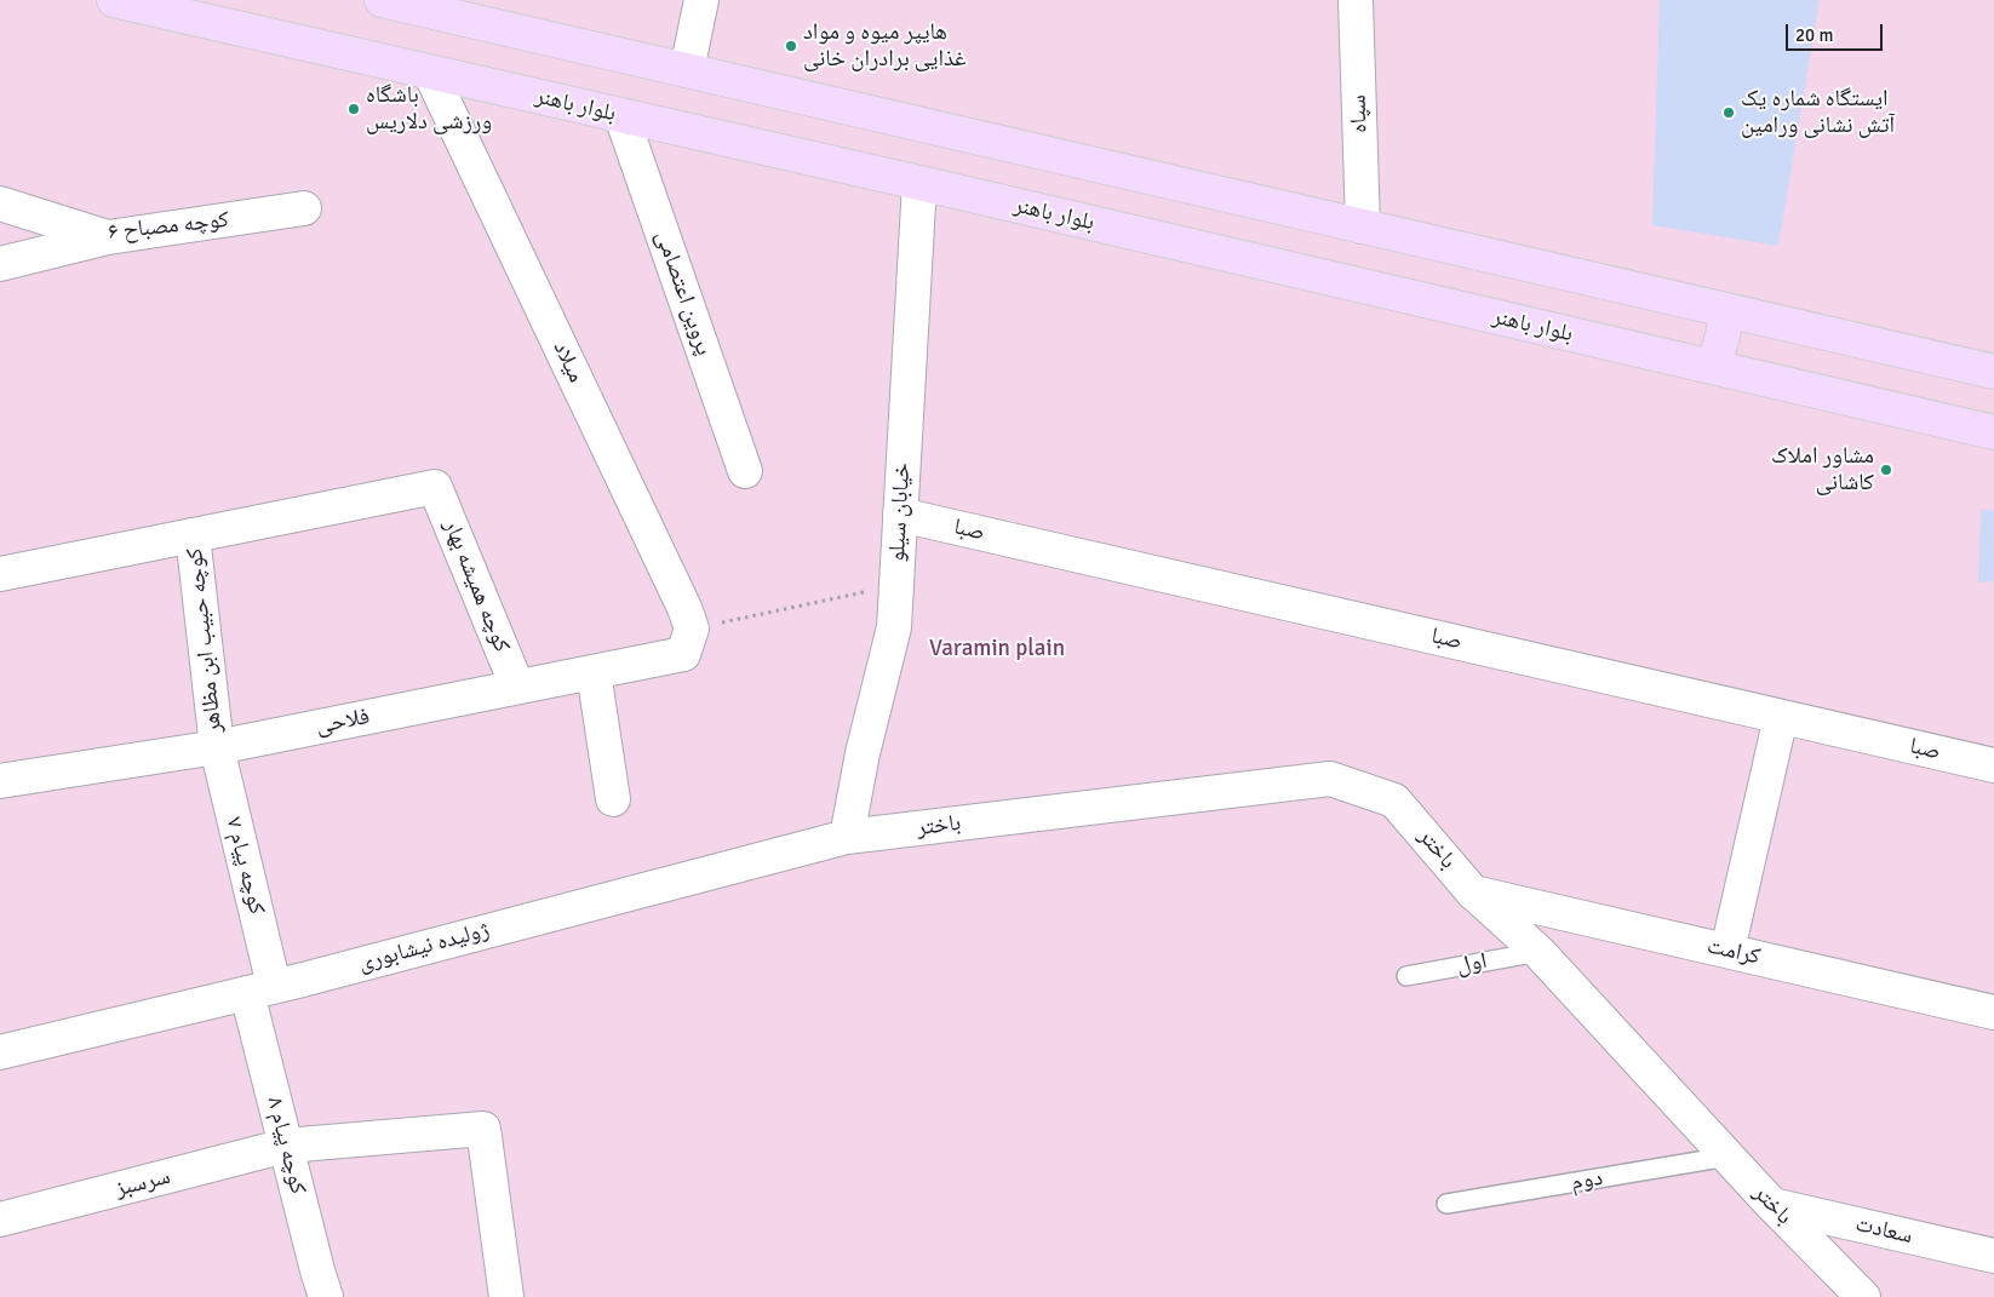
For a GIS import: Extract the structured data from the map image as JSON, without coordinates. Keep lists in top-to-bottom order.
{
  "streets": {
    "main road": ["بلوار باهنر"],
    "street": [
      "سپاه",
      "کوچه مصباح ۶",
      "پروین اعتصامی",
      "میلاد",
      "خیابان سیلو",
      "صبا",
      "کوچه همیشه بهار",
      "کوچه حبیب ابن مظاهر",
      "فلاحی",
      "باختر",
      "کوچه پیام ۷",
      "ژولیده نیشابوری",
      "کرامت",
      "کوچه پیام ۸",
      "سرسبز",
      "سعادت"
    ],
    "lane": ["اول", "دوم"]
  },
  "crossings": [
    ["بلوار باهنر", "پروین اعتصامی"],
    ["بلوار باهنر", "میلاد"],
    ["بلوار باهنر", "خیابان سیلو"],
    ["میلاد", "فلاحی"],
    ["خیابان سیلو", "صبا"],
    ["خیابان سیلو", "باختر"],
    ["خیابان سیلو", "ژولیده نیشابوری"],
    ["کوچه همیشه بهار", "کوچه حبیب ابن مظاهر"],
    ["کوچه همیشه بهار", "فلاحی"],
    ["کوچه حبیب ابن مظاهر", "فلاحی"],
    ["کوچه حبیب ابن مظاهر", "کوچه پیام ۷"],
    ["فلاحی", "کوچه پیام ۷"],
    ["باختر", "ژولیده نیشابوری"],
    ["باختر", "کرامت"],
    ["باختر", "اول"],
    ["باختر", "دوم"],
    ["باختر", "سعادت"],
    ["کوچه پیام ۷", "ژولیده نیشابوری"],
    ["کوچه پیام ۷", "کوچه پیام ۸"],
    ["ژولیده نیشابوری", "کوچه پیام ۸"],
    ["کوچه پیام ۸", "سرسبز"]
  ],
  "parks": ["Varamin plain"],
  "places": [
    "هایپر میوه و‌ مواد غذایی برادران خانی",
    "باشگاه ورزشی دلاریس",
    "ایستگاه شماره یک آتش نشانی ورامین",
    "مشاور املاک کاشانی"
  ],
  "scale_bar": "20 m"
}
